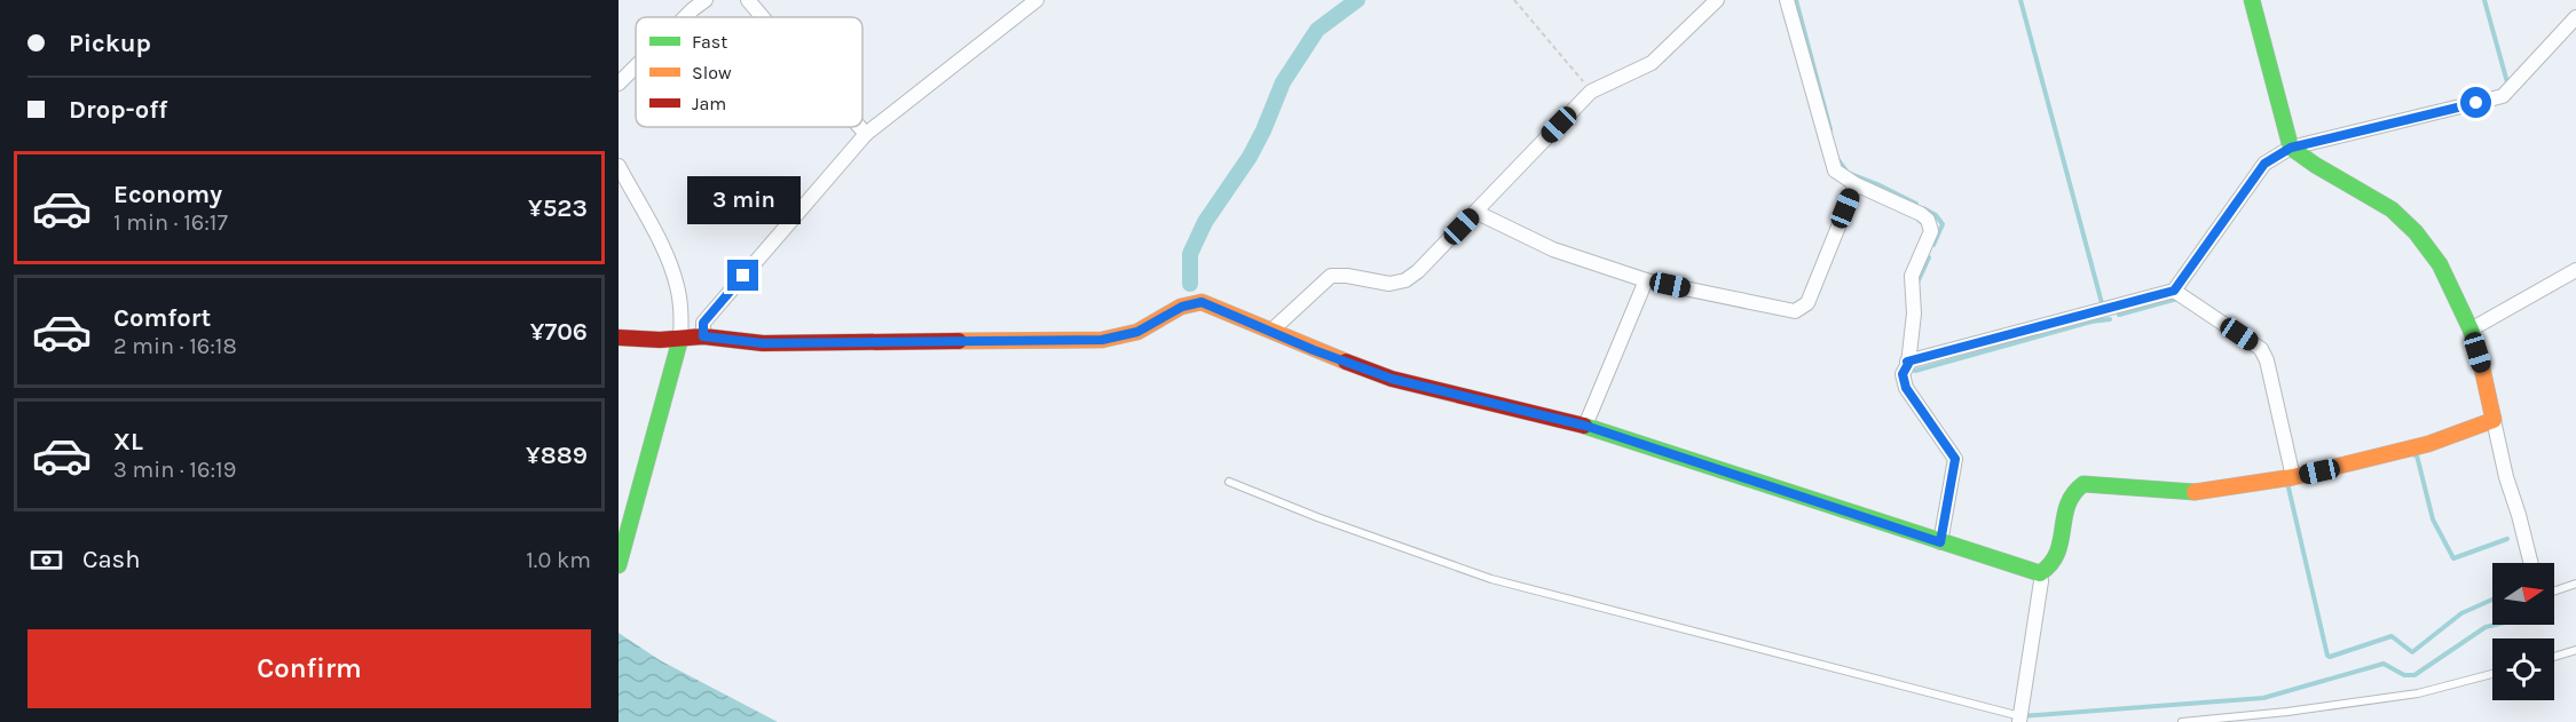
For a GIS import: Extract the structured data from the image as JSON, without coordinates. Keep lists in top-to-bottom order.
{
  "legend": ["Fast", "Slow", "Jam"],
  "north": "right",
  "page": {
    "banner": ["Pickup", "Drop-off"],
    "list": [
      {
        "name": "Economy",
        "note": "1 min · 16:17",
        "value": "¥523"
      },
      {
        "name": "Comfort",
        "note": "2 min · 16:18",
        "value": "¥706"
      },
      {
        "name": "XL",
        "note": "3 min · 16:19",
        "value": "¥889"
      }
    ],
    "bubble": "3 min",
    "pay": ["Cash", "1.0 km"],
    "buttons": "Confirm"
  }
}
